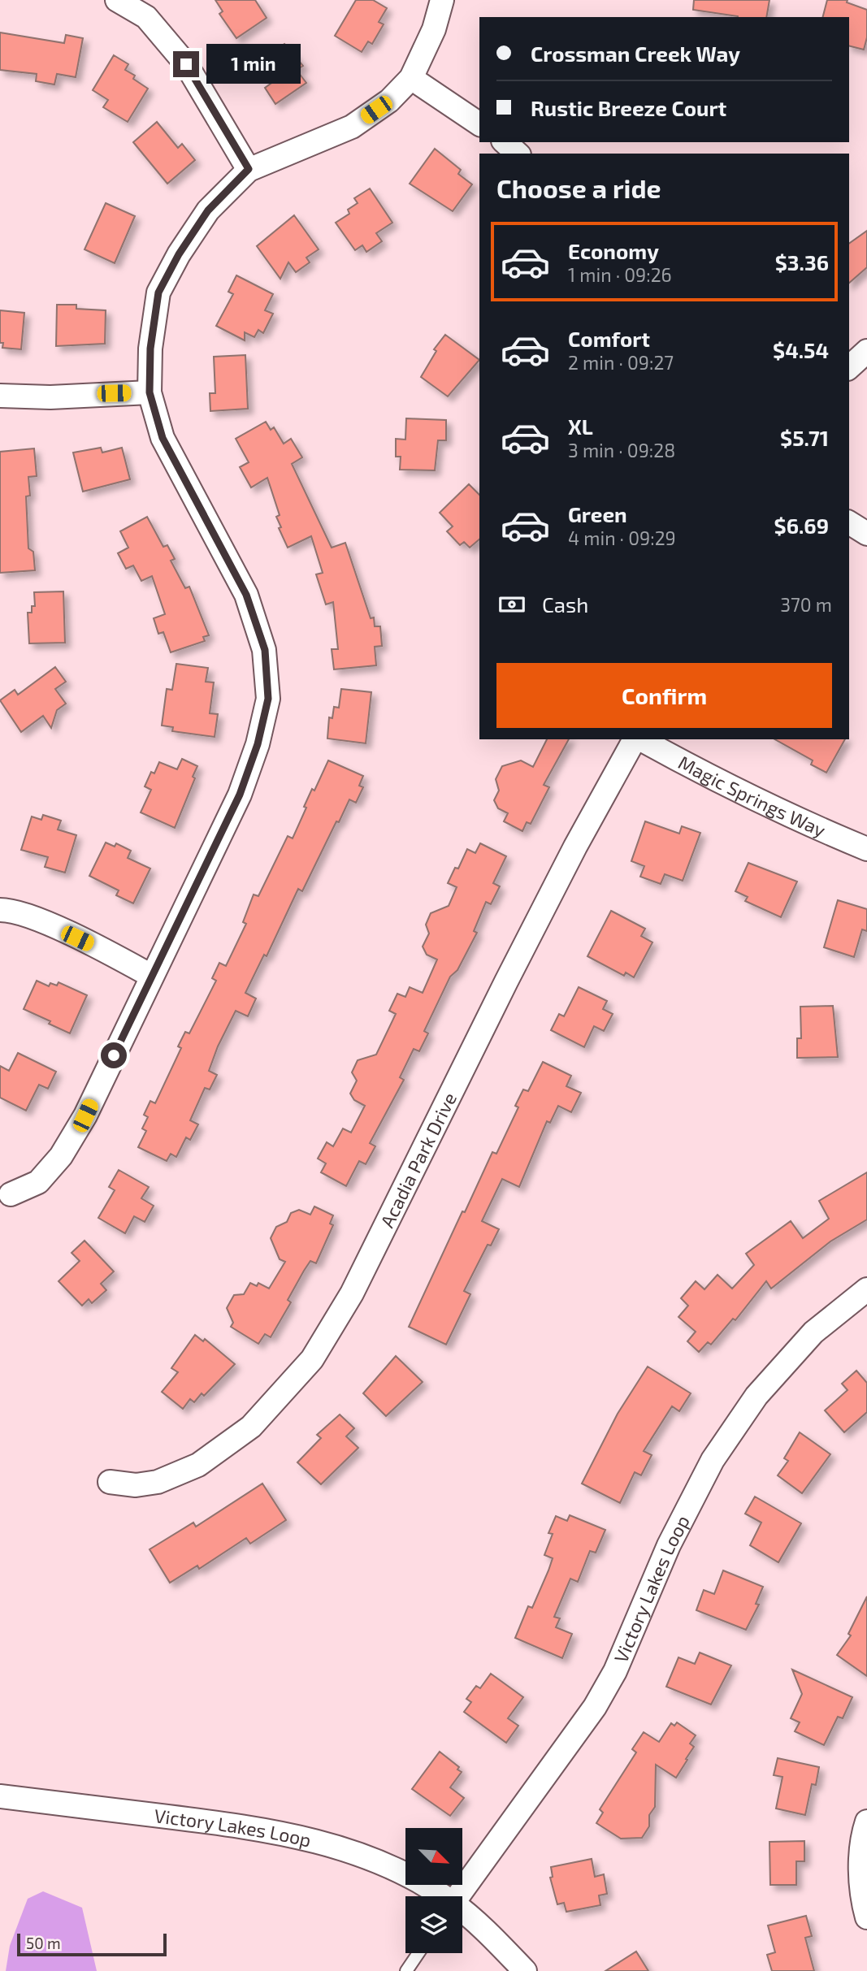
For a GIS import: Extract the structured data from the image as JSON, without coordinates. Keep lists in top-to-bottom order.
{
  "streets": {
    "street": ["Magic Springs Way", "Acadia Park Drive", "Victory Lakes Loop"]
  },
  "scale_bar": "50 m",
  "north": "bottom right",
  "page": {
    "banner": ["Crossman Creek Way", "Rustic Breeze Court"],
    "bubble": "1 min",
    "heading": "Choose a ride",
    "list": [
      {
        "name": "Economy",
        "note": "1 min · 09:26",
        "value": "$3.36"
      },
      {
        "name": "Comfort",
        "note": "2 min · 09:27",
        "value": "$4.54"
      },
      {
        "name": "XL",
        "note": "3 min · 09:28",
        "value": "$5.71"
      },
      {
        "name": "Green",
        "note": "4 min · 09:29",
        "value": "$6.69"
      }
    ],
    "pay": ["Cash", "370 m"],
    "buttons": "Confirm",
    "scale": "50 m"
  }
}
